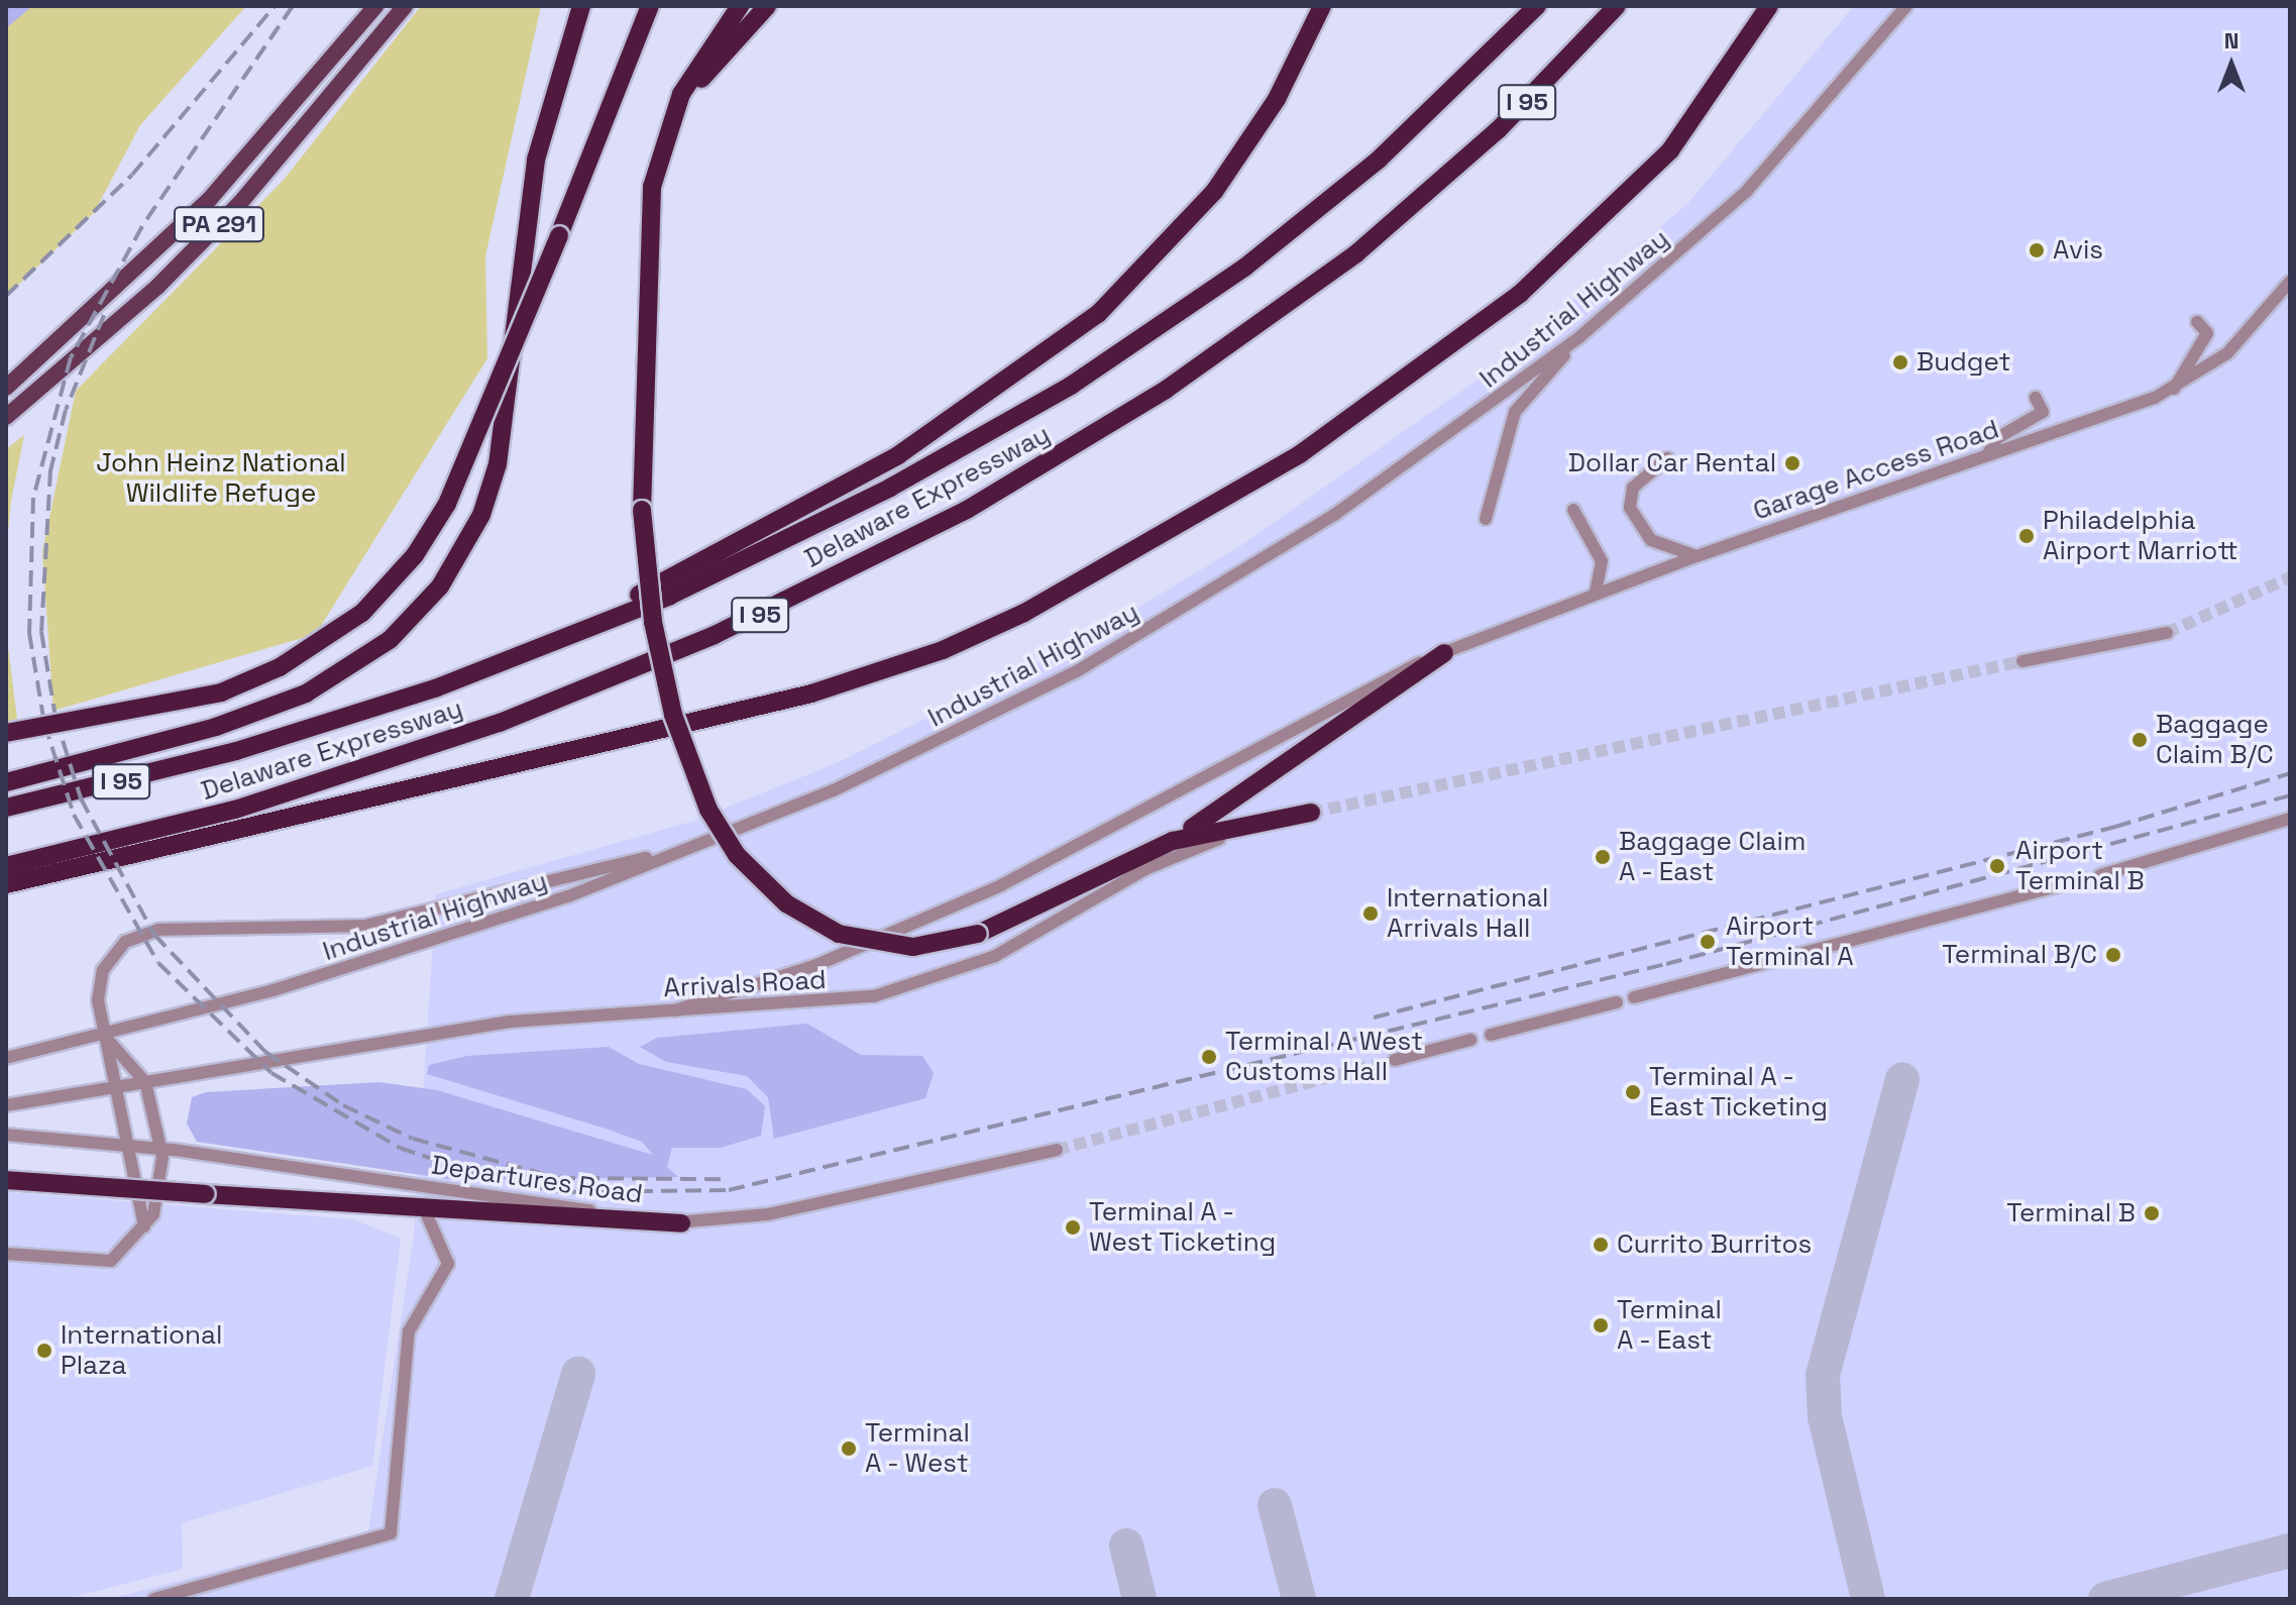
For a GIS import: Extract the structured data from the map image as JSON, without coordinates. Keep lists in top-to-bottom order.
{
  "streets": {
    "highway": ["I 95", "Delaware Expressway"],
    "main road": ["PA 291"],
    "street": [
      "Industrial Highway",
      "Garage Access Road",
      "Arrivals Road",
      "Departures Road"
    ]
  },
  "crossings": [
    ["Garage Access Road", "Arrivals Road"]
  ],
  "parks": ["John Heinz National Wildlife Refuge"],
  "places": [
    "Avis",
    "Budget",
    "Dollar Car Rental",
    "Philadelphia Airport Marriott",
    "Baggage Claim B/C",
    "Baggage Claim A - East",
    "Airport Terminal B",
    "International Arrivals Hall",
    "Airport Terminal A",
    "Terminal B/C",
    "Terminal A West Customs Hall",
    "Terminal A - East Ticketing",
    "Terminal B",
    "Terminal A - West Ticketing",
    "Currito Burritos",
    "Terminal A - East",
    "International Plaza",
    "Terminal A - West"
  ],
  "north": "top"
}
